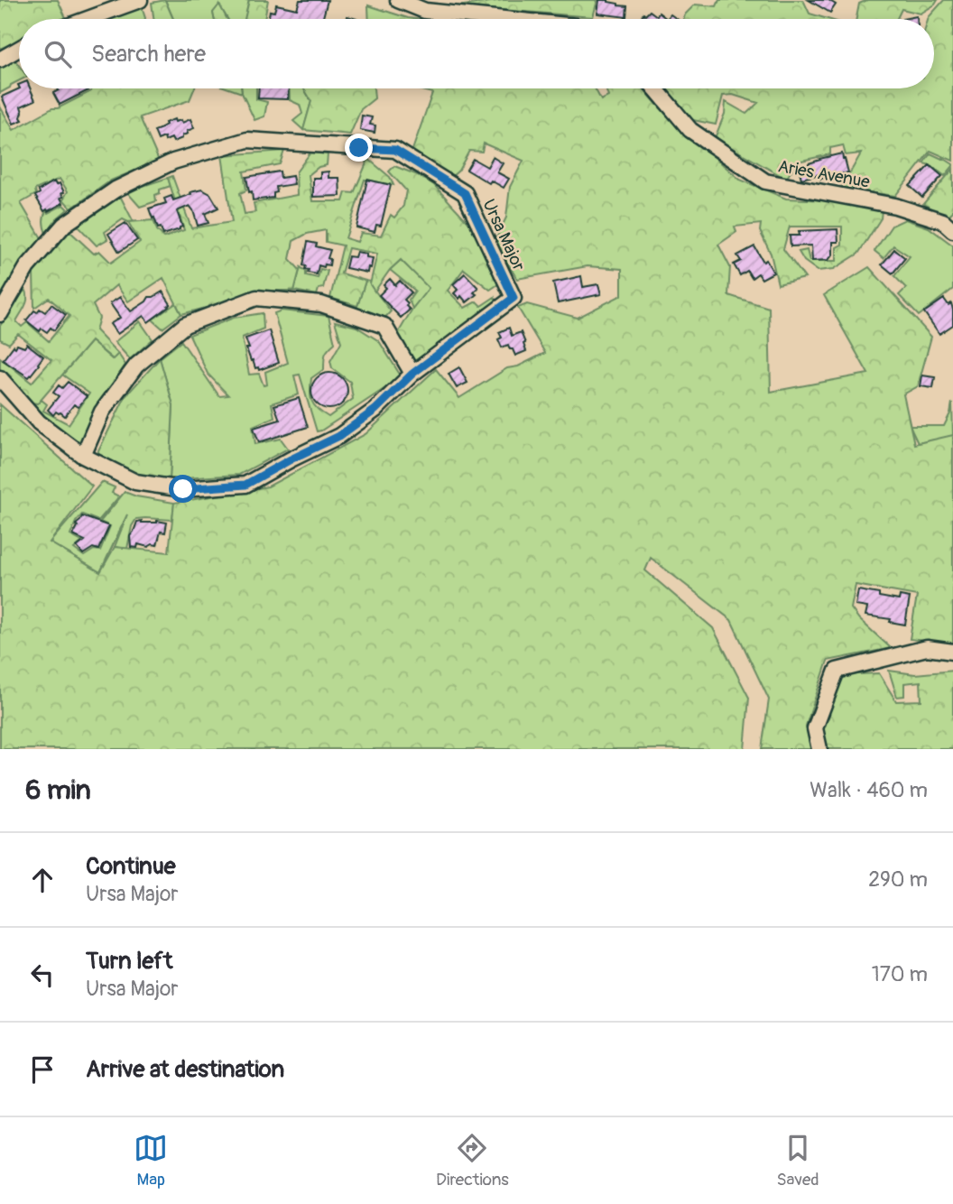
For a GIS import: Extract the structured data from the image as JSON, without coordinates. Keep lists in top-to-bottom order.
{
  "streets": {
    "street": ["Aries Avenue", "Ursa Major"]
  },
  "page": {
    "search": "Search here",
    "heading": ["6 min", "Walk · 460 m"],
    "list": [
      ["Continue", "Ursa Major", "290 m"],
      ["Turn left", "Ursa Major", "170 m"],
      "Arrive at destination"
    ],
    "nav": ["Map", "Directions", "Saved"]
  }
}
